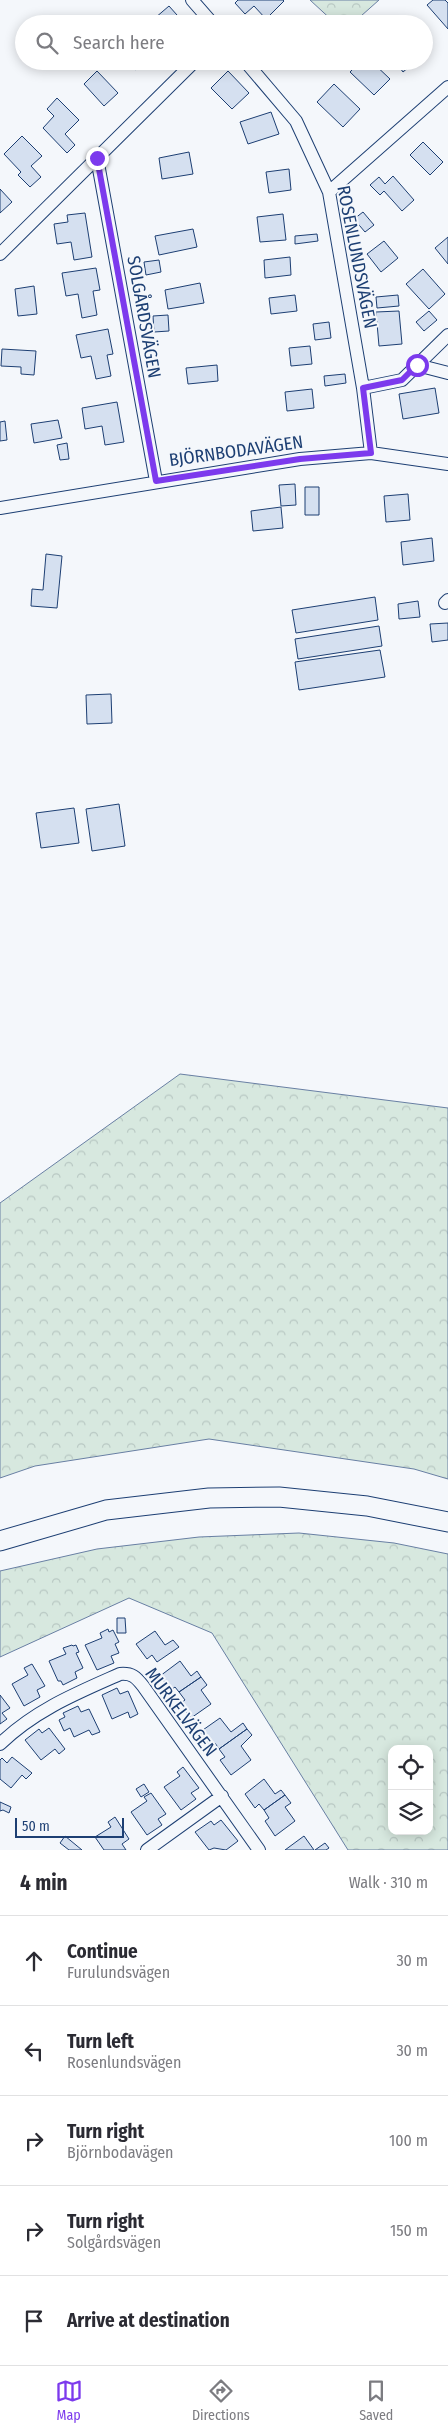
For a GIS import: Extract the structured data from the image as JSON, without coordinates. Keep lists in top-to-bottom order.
{
  "streets": {
    "street": [
      "ROSENLUNDSVÄGEN",
      "SOLGÅRDSVÄGEN",
      "BJÖRNBODAVÄGEN",
      "MURKELVÄGEN"
    ]
  },
  "crossings": [
    ["ROSENLUNDSVÄGEN", "BJÖRNBODAVÄGEN"],
    ["SOLGÅRDSVÄGEN", "BJÖRNBODAVÄGEN"]
  ],
  "scale_bar": "50 m",
  "page": {
    "search": "Search here",
    "scale": "50 m",
    "heading": ["4 min", "Walk · 310 m"],
    "list": [
      ["Continue", "Furulundsvägen", "30 m"],
      ["Turn left", "Rosenlundsvägen", "30 m"],
      ["Turn right", "Björnbodavägen", "100 m"],
      ["Turn right", "Solgårdsvägen", "150 m"],
      "Arrive at destination"
    ],
    "nav": ["Map", "Directions", "Saved"]
  }
}
